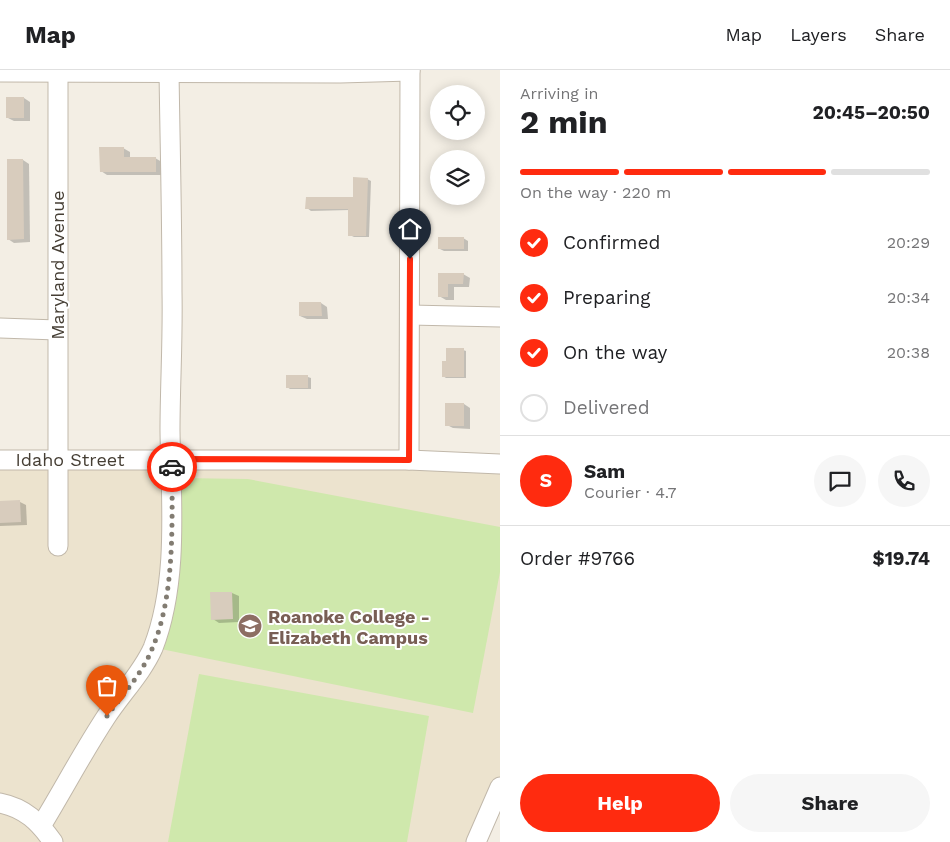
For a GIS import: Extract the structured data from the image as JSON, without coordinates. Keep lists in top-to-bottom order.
{
  "streets": {
    "street": ["Maryland Avenue", "Idaho Street"]
  },
  "crossings": [
    ["Maryland Avenue", "Idaho Street"]
  ],
  "places": {
    "school or university": ["Roanoke College - Elizabeth Campus"]
  },
  "page": {
    "header": "Map",
    "nav": ["Map", "Layers", "Share"],
    "heading": ["2 min", "Arriving in", "20:45–20:50"],
    "panel": [
      "Sam",
      "Courier · 4.7",
      "Order #9766",
      "$19.74"
    ],
    "bar": "On the way · 220 m",
    "list": [
      ["Confirmed", "20:29"],
      ["Preparing", "20:34"],
      ["On the way", "20:38"],
      "Delivered"
    ],
    "round": "S",
    "buttons": ["Help", "Share"]
  }
}
